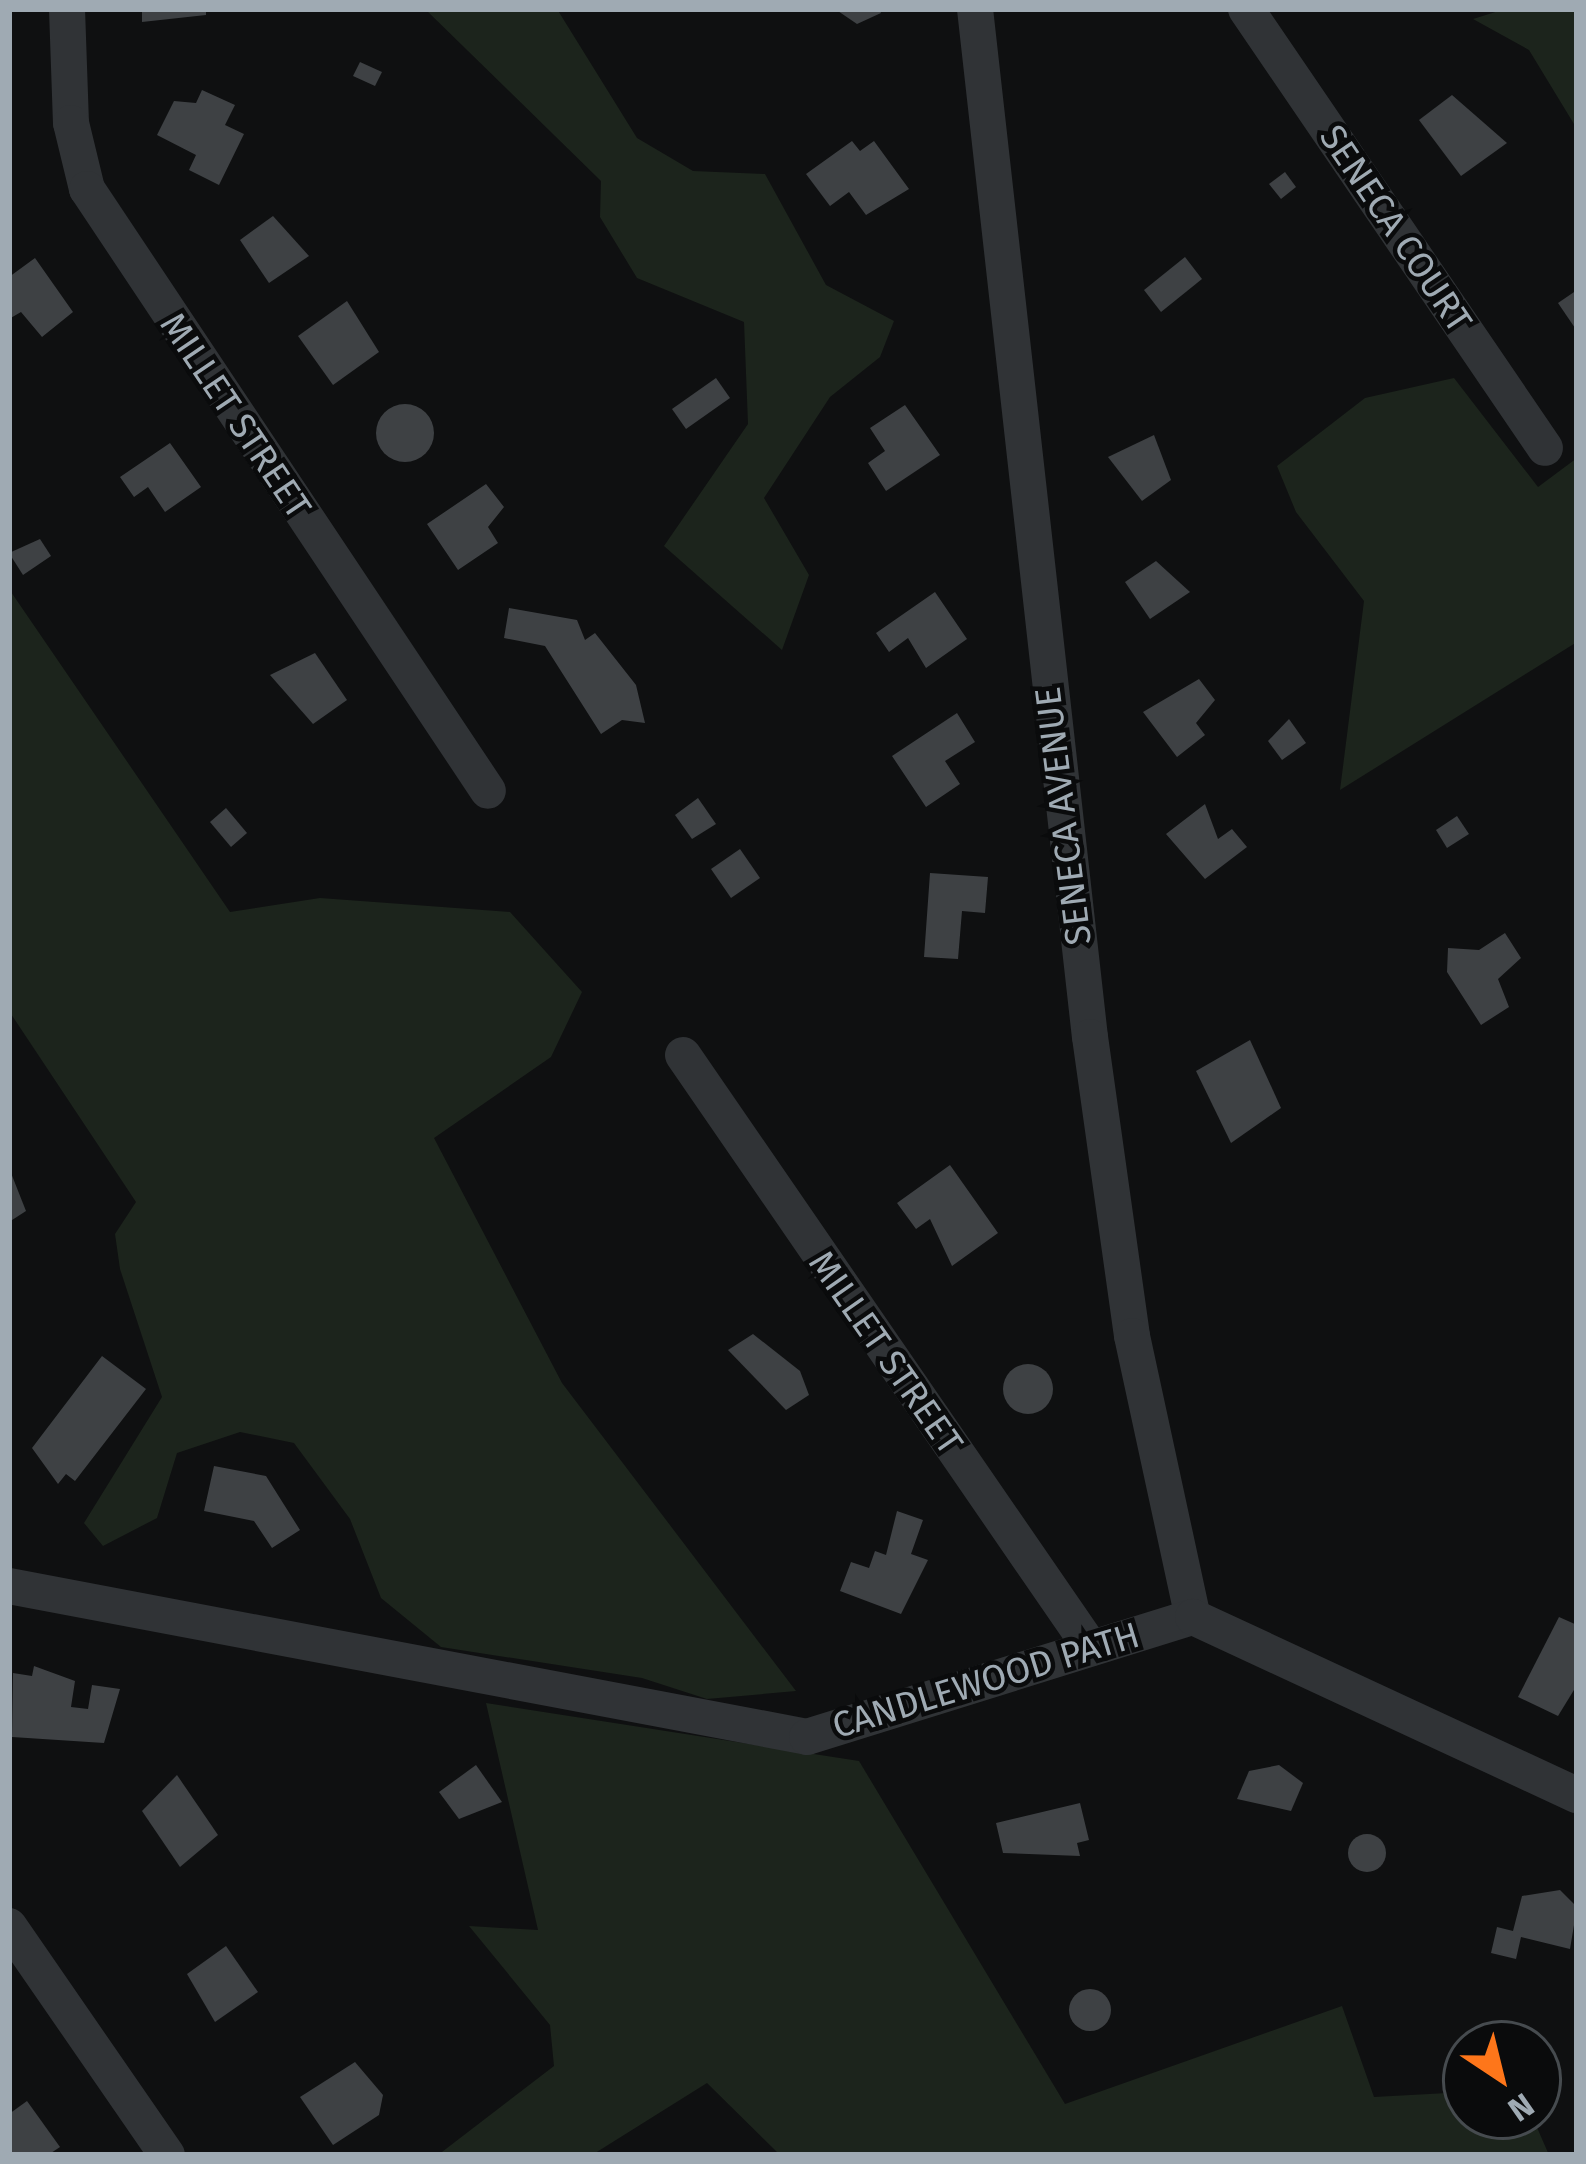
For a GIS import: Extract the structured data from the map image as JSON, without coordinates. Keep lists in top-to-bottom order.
{
  "streets": {
    "street": [
      "SENECA COURT",
      "MILLET STREET",
      "SENECA AVENUE",
      "CANDLEWOOD PATH"
    ]
  },
  "crossings": [
    ["MILLET STREET", "CANDLEWOOD PATH"],
    ["SENECA AVENUE", "CANDLEWOOD PATH"]
  ],
  "north": "bottom right"
}
